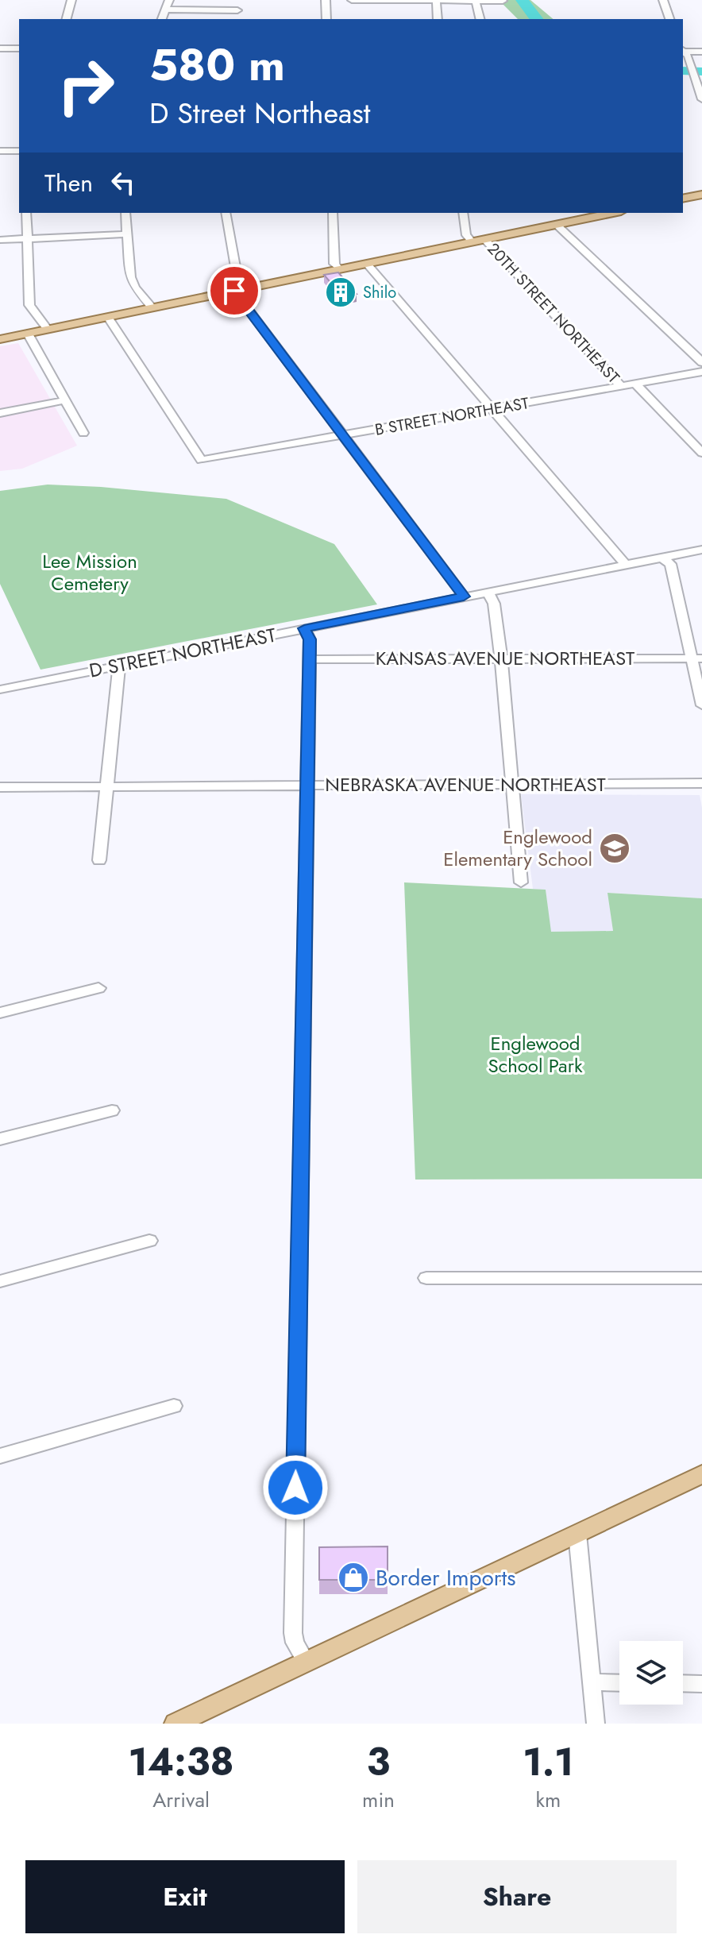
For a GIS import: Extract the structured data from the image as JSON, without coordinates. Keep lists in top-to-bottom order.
{
  "streets": {
    "street": [
      "20TH STREET NORTHEAST",
      "B STREET NORTHEAST",
      "D STREET NORTHEAST",
      "KANSAS AVENUE NORTHEAST",
      "NEBRASKA AVENUE NORTHEAST"
    ]
  },
  "crossings": [
    ["20TH STREET NORTHEAST", "B STREET NORTHEAST"]
  ],
  "parks": ["Lee Mission Cemetery", "Englewood School Park"],
  "places": {
    "building": ["Shilo"],
    "school or university": ["Englewood Elementary School"],
    "shop": ["Border Imports"]
  },
  "page": {
    "turn": ["580 m", "D Street Northeast"],
    "then": "Then",
    "eta": [
      "14:38",
      "Arrival",
      "3",
      "min",
      "1.1",
      "km"
    ],
    "buttons": ["Exit", "Share"]
  }
}
